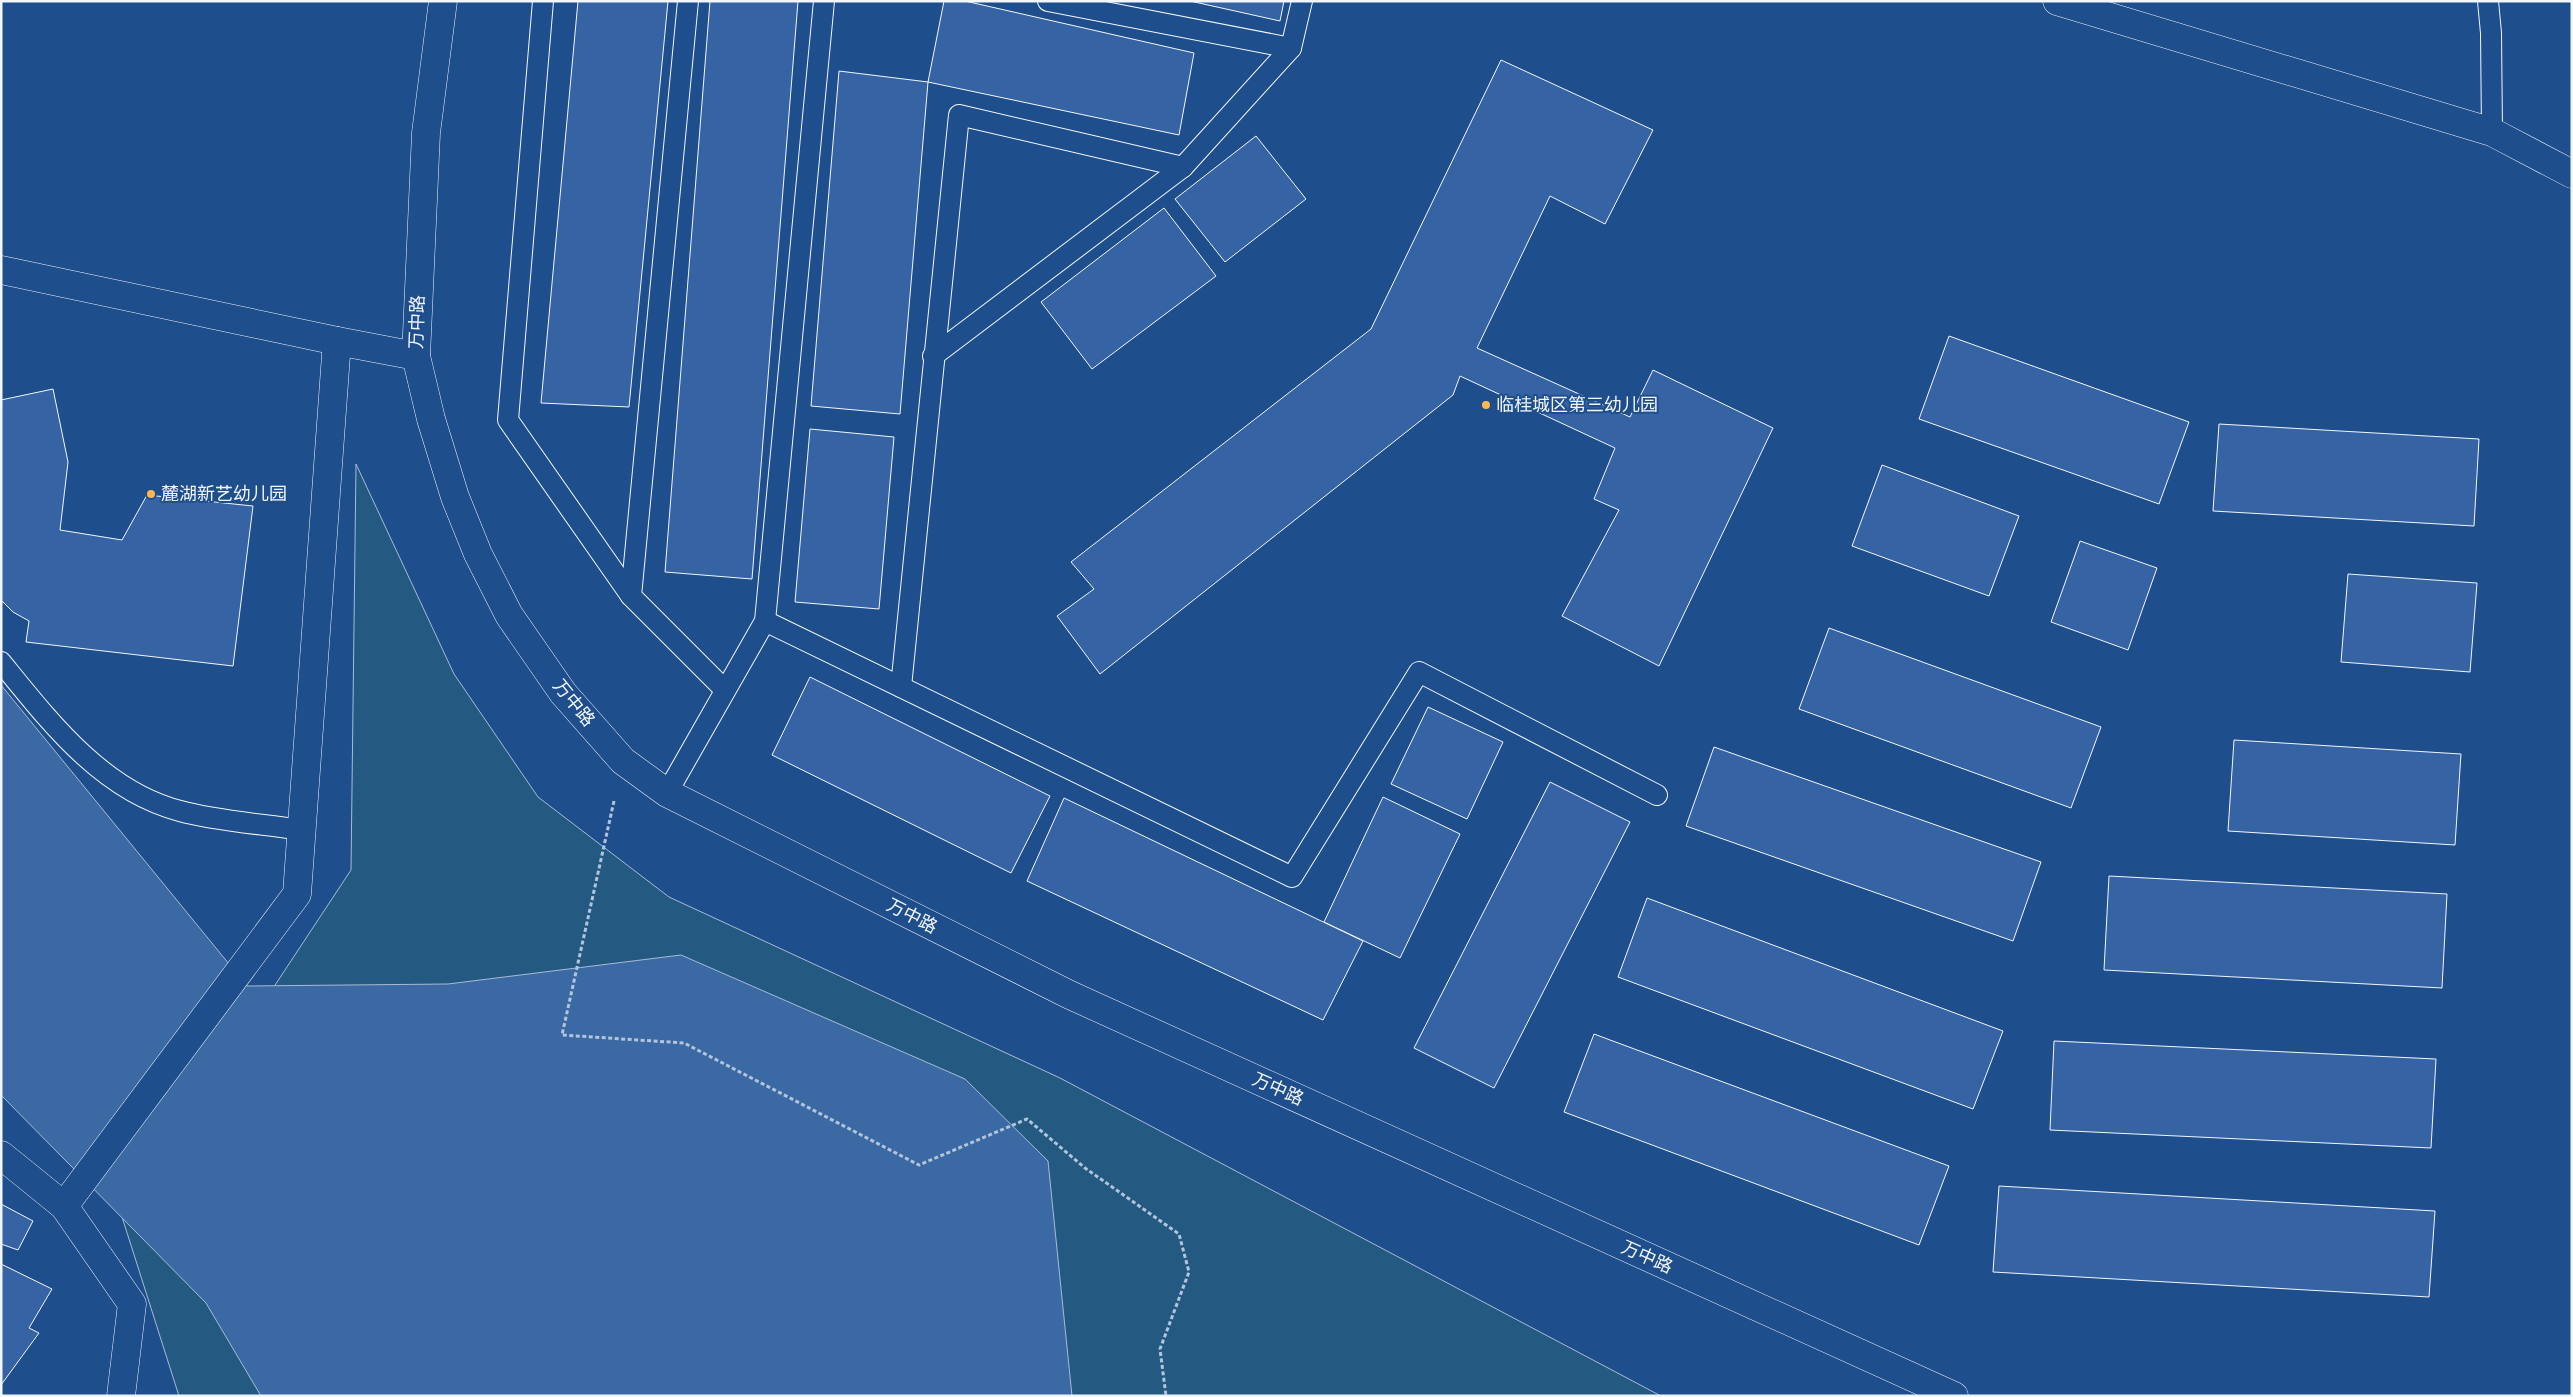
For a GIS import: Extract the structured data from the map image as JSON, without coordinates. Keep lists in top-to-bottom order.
{
  "streets": {
    "street": ["万中路"]
  },
  "places": ["临桂城区第三幼儿园", "麓湖新艺幼儿园"]
}
